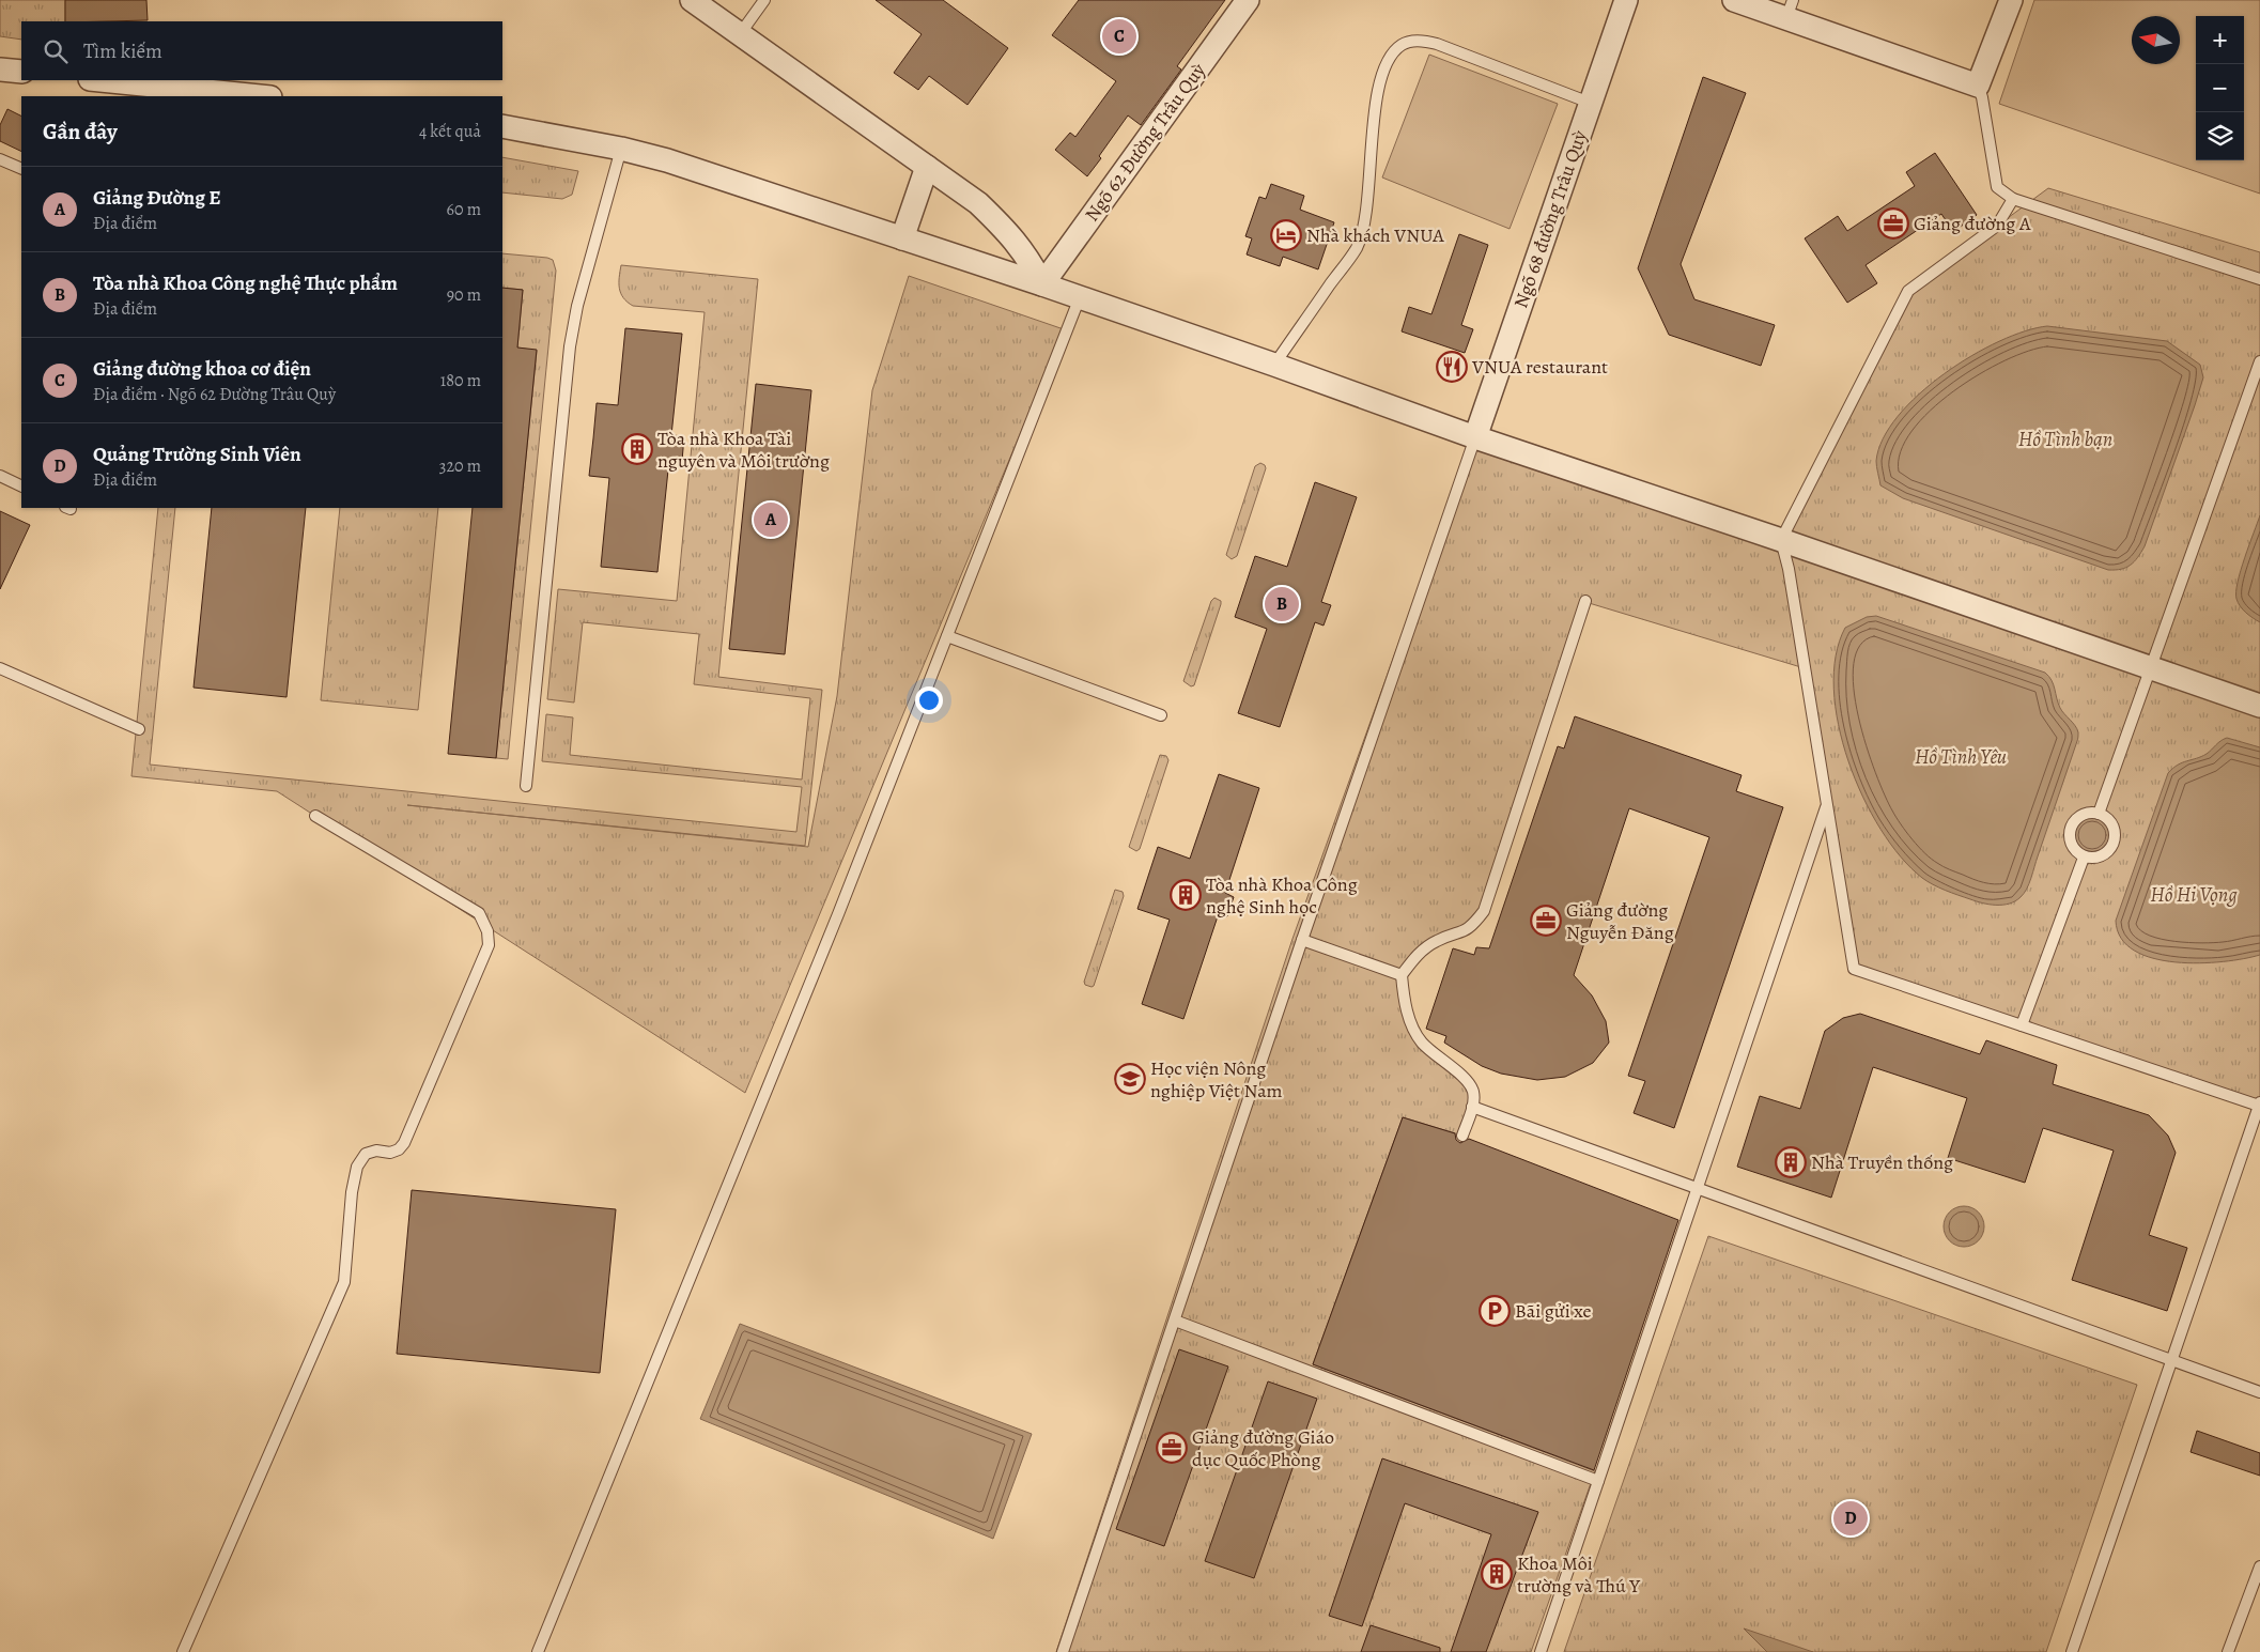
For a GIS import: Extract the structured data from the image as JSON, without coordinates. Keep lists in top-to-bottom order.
{
  "streets": {
    "street": ["Ngõ 62 Đường Trâu Quỳ", "Ngõ 68 đường Trâu Quỳ"]
  },
  "water": ["Hồ Tình bạn", "Hồ Tình Yêu", "Hồ Hi Vọng"],
  "places": {
    "office": ["Giảng đường A", "Giảng đường Nguyễn Đăng", "Giảng đường Giáo dục Quốc Phòng"],
    "hotel": ["Nhà khách VNUA"],
    "restaurant": ["VNUA restaurant"],
    "building": [
      "Tòa nhà Khoa Tài nguyên và Môi trường",
      "Tòa nhà Khoa Công nghệ Sinh học",
      "Nhà Truyền thống",
      "Khoa Môi trường và Thú Y"
    ],
    "school or university": ["Học viện Nông nghiệp Việt Nam"],
    "parking": ["Bãi gửi xe"]
  },
  "north": "left",
  "page": {
    "map_buttons": ["+", "−"],
    "pins": [
      "C",
      "A",
      "B",
      "D"
    ],
    "search": "Tìm kiếm",
    "heading": ["Gần đây", "4 kết quả"],
    "list": [
      {
        "mark": "A",
        "name": "Giảng Đường E",
        "note": "Địa điểm",
        "value": "60 m"
      },
      {
        "mark": "B",
        "name": "Tòa nhà Khoa Công nghệ Thực phẩm",
        "note": "Địa điểm",
        "value": "90 m"
      },
      {
        "mark": "C",
        "name": "Giảng đường khoa cơ điện",
        "note": "Địa điểm · Ngõ 62 Đường Trâu Quỳ",
        "value": "180 m"
      },
      {
        "mark": "D",
        "name": "Quảng Trường Sinh Viên",
        "note": "Địa điểm",
        "value": "320 m"
      }
    ]
  }
}
